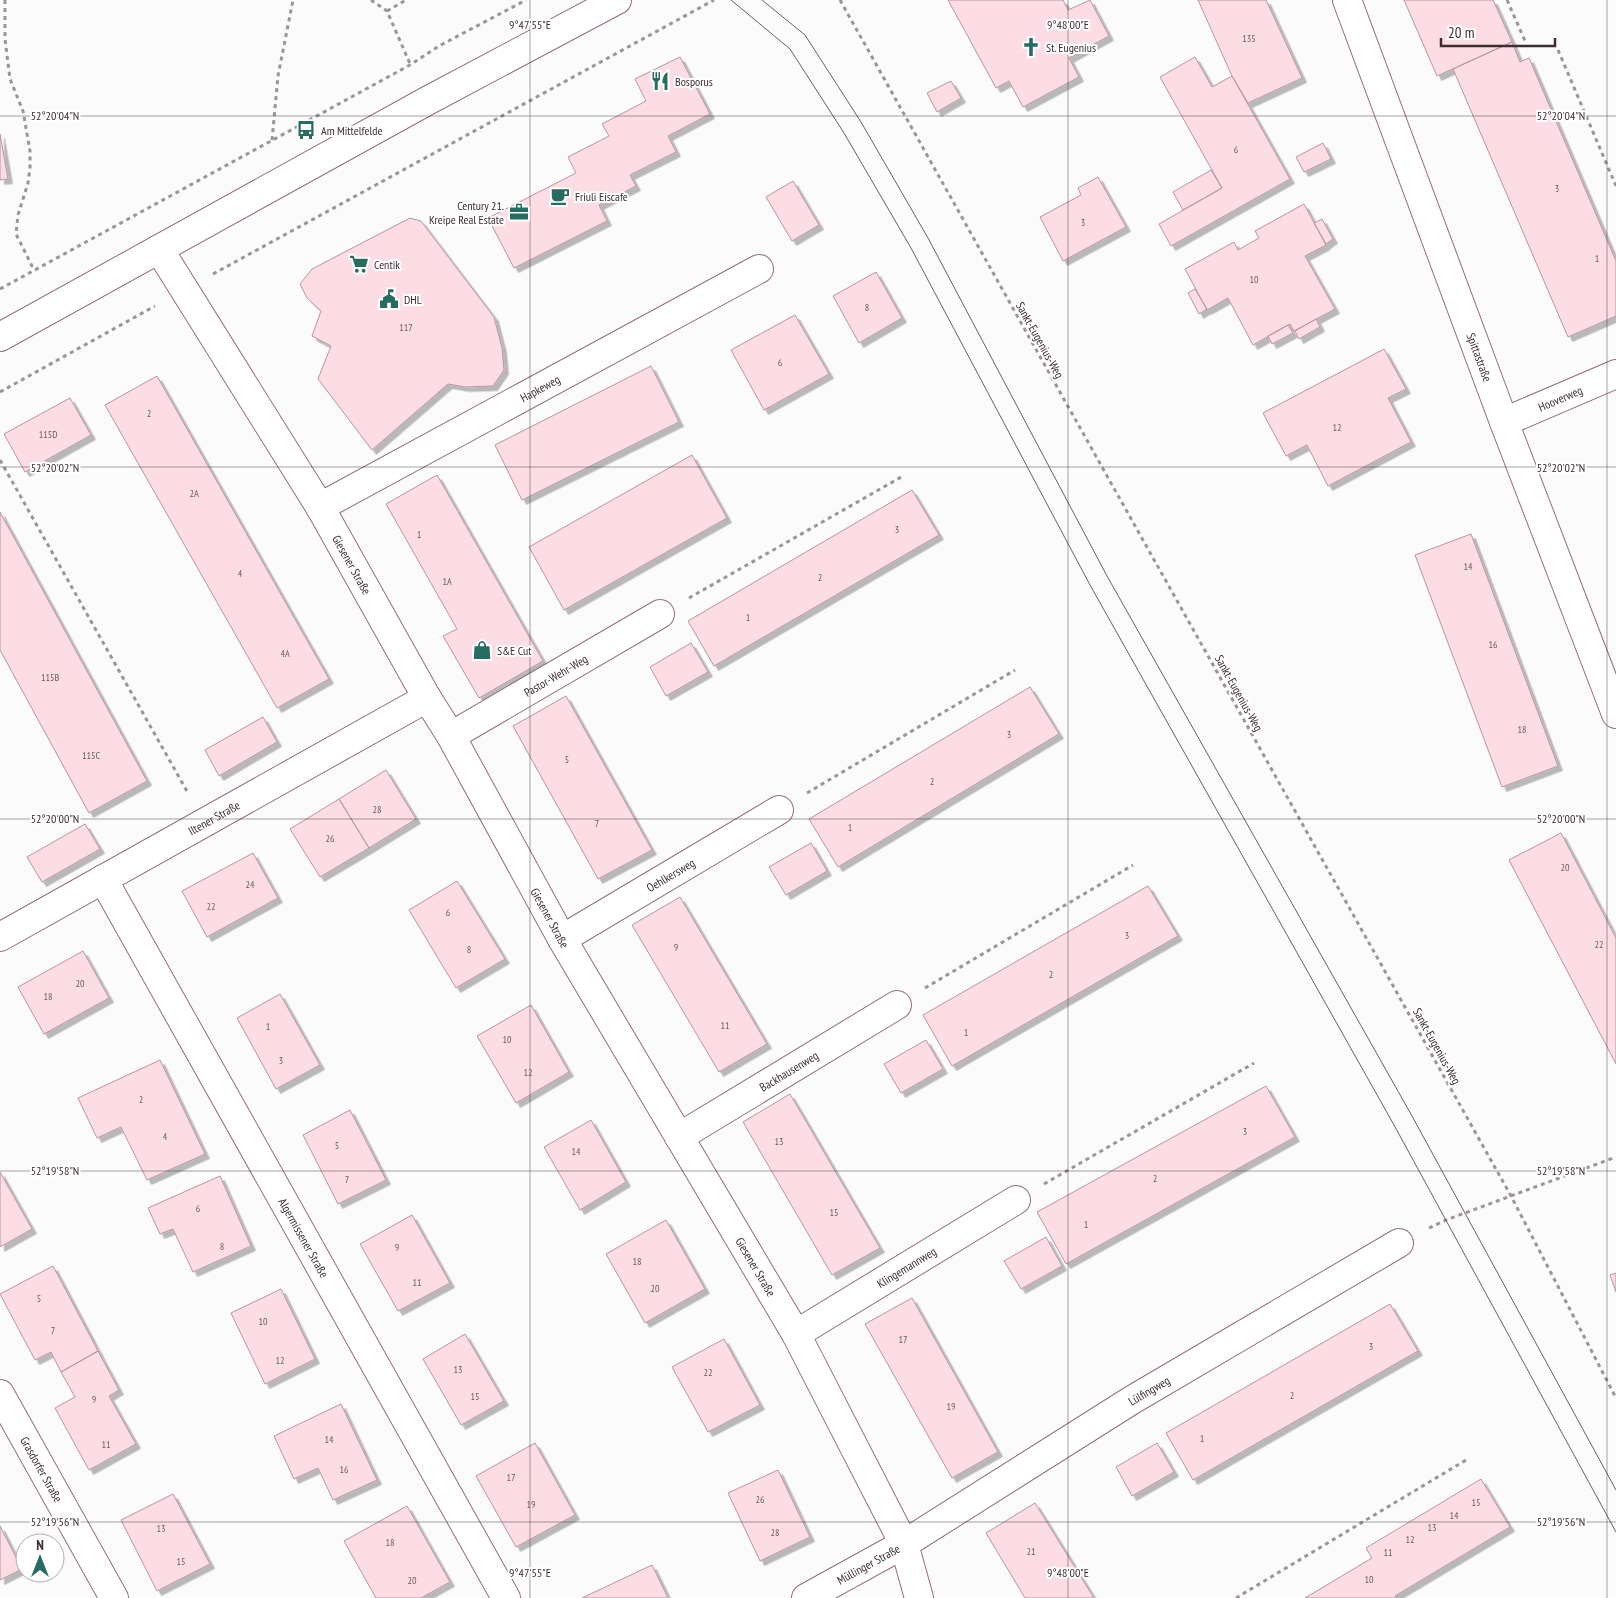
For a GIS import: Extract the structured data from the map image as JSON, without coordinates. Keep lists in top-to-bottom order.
{
  "streets": {
    "street": [
      "Spittastraße",
      "Hapkeweg",
      "Hooverweg",
      "Giesener Straße",
      "Pastor-Wehr-Weg",
      "Iltener Straße",
      "Oehlkersweg",
      "Backhausenweg",
      "Algermissener Straße",
      "Klingemannweg",
      "Lülfingweg",
      "Grasdorfer Straße",
      "Müllinger Straße"
    ],
    "path": ["Sankt-Eugenius-Weg"]
  },
  "crossings": [
    ["Spittastraße", "Hooverweg"],
    ["Hapkeweg", "Giesener Straße"],
    ["Giesener Straße", "Pastor-Wehr-Weg"],
    ["Giesener Straße", "Iltener Straße"],
    ["Giesener Straße", "Oehlkersweg"],
    ["Giesener Straße", "Backhausenweg"],
    ["Giesener Straße", "Klingemannweg"],
    ["Giesener Straße", "Lülfingweg"],
    ["Giesener Straße", "Müllinger Straße"],
    ["Iltener Straße", "Algermissener Straße"],
    ["Lülfingweg", "Müllinger Straße"]
  ],
  "places": {
    "church": ["St. Eugenius"],
    "restaurant": ["Bosporus"],
    "bus stop": ["Am Mittelfelde"],
    "cafe": ["Friuli Eiscafe"],
    "office": ["Century 21. Kreipe Real Estate"],
    "supermarket": ["Centik"],
    "public building": ["DHL"],
    "shop": ["S&E Cut"]
  },
  "house_numbers": [
    "135",
    "6",
    "3",
    "3",
    "1",
    "10",
    "8",
    "117",
    "6",
    "2",
    "12",
    "115D",
    "2A",
    "3",
    "1",
    "14",
    "4",
    "2",
    "1A",
    "1",
    "16",
    "4A",
    "115B",
    "18",
    "3",
    "115C",
    "5",
    "2",
    "28",
    "7",
    "1",
    "26",
    "20",
    "24",
    "22",
    "6",
    "3",
    "22",
    "9",
    "8",
    "2",
    "20",
    "18",
    "11",
    "1",
    "1",
    "10",
    "3",
    "12",
    "2",
    "3",
    "4",
    "13",
    "5",
    "14",
    "2",
    "7",
    "6",
    "15",
    "1",
    "8",
    "9",
    "18",
    "11",
    "20",
    "5",
    "10",
    "7",
    "17",
    "3",
    "12",
    "13",
    "22",
    "2",
    "15",
    "9",
    "19",
    "1",
    "14",
    "11",
    "16",
    "17",
    "26",
    "15",
    "19",
    "14",
    "13",
    "13",
    "28",
    "12",
    "18",
    "21",
    "11",
    "15",
    "10",
    "20"
  ],
  "scale_bar": "20 m",
  "north": "top",
  "coordinates": [
    "9°47'55\"E",
    "9°48'00\"E",
    "52°20'04\"N",
    "52°20'02\"N",
    "52°20'00\"N",
    "52°19'58\"N",
    "52°19'56\"N"
  ]
}
